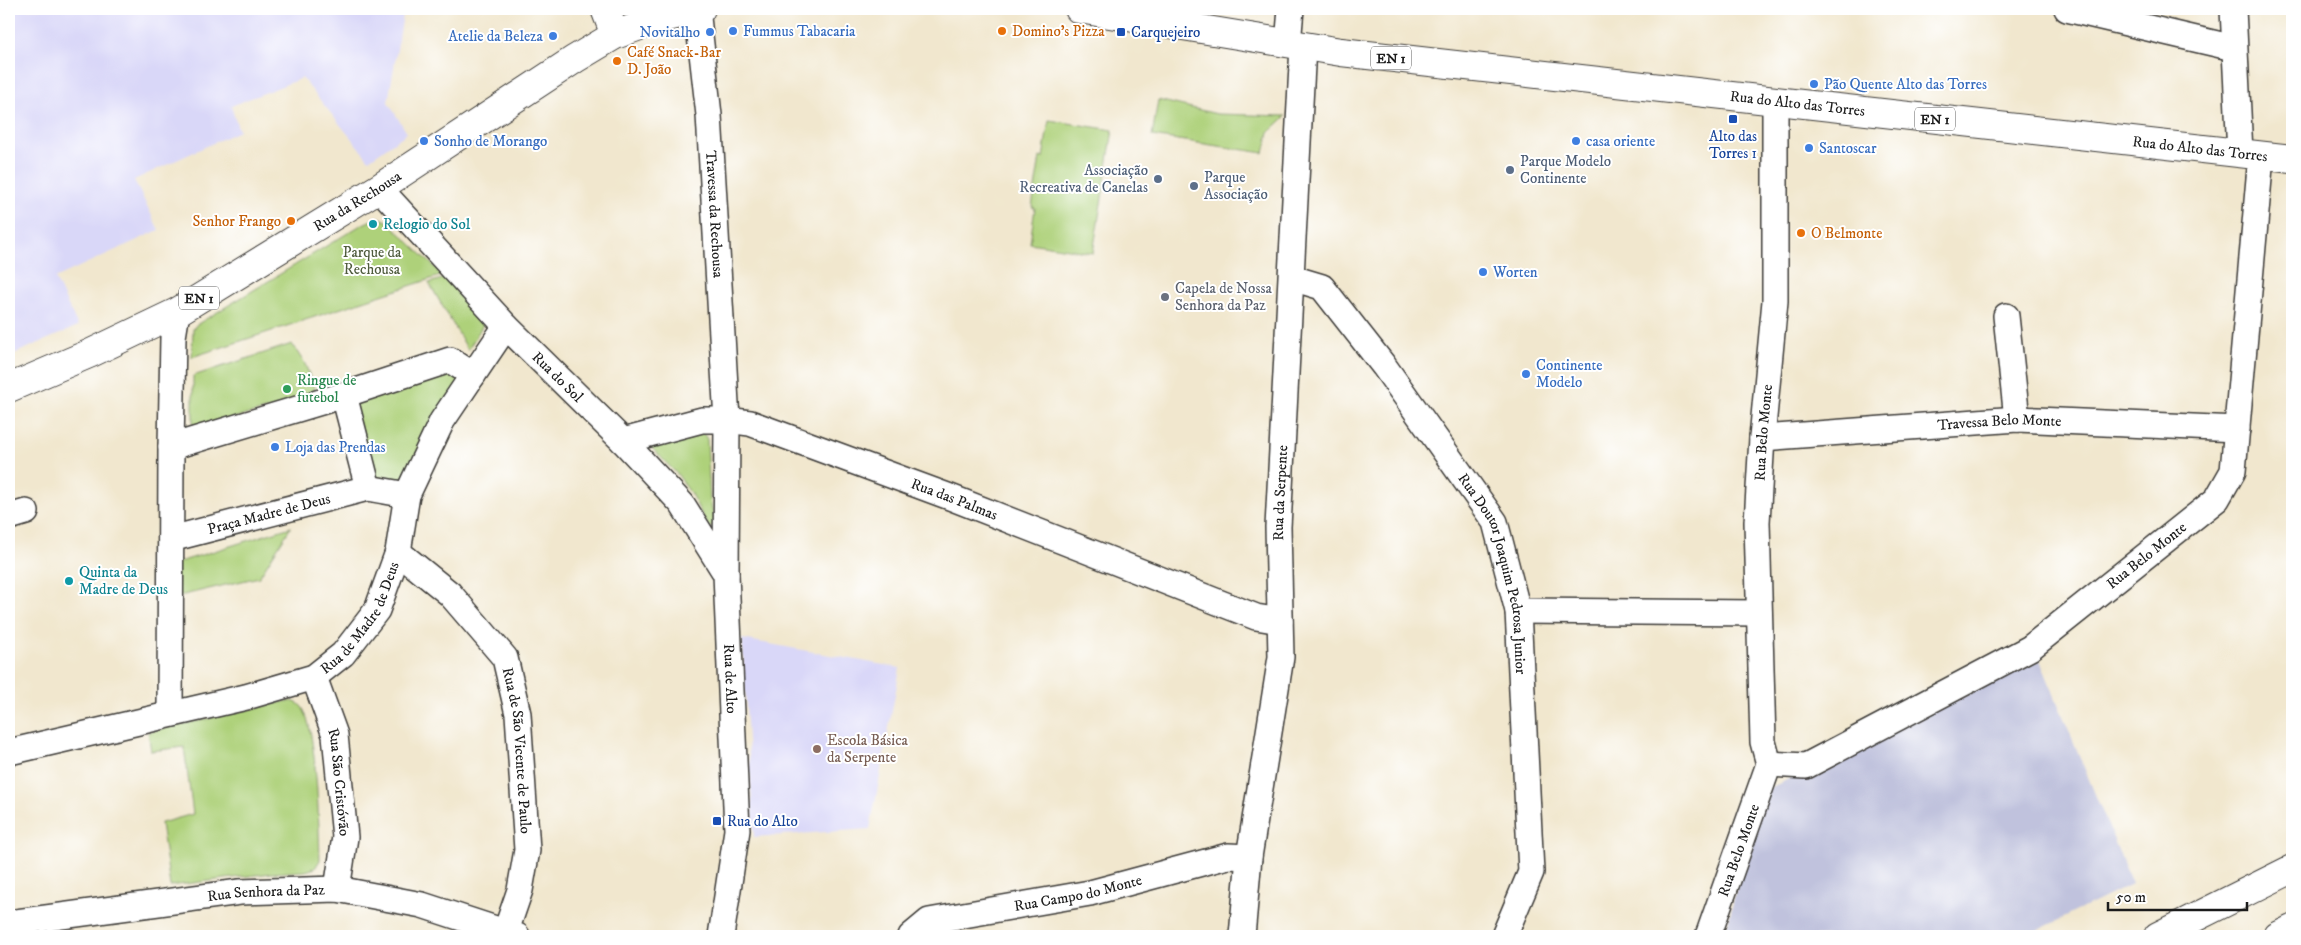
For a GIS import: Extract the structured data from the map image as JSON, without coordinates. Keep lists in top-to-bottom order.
{
  "streets": {
    "main road": ["EN 1", "Rua do Alto das Torres", "Rua da Rechousa"],
    "street": [
      "Travessa da Rechousa",
      "Rua do Sol",
      "Travessa Belo Monte",
      "Rua Belo Monte",
      "Rua da Serpente",
      "Rua das Palmas",
      "Praça Madre de Deus",
      "Rua Doutor Joaquim Pedrosa Junior",
      "Rua de Madre de Deus",
      "Rua de Alto",
      "Rua de São Vicente de Paulo",
      "Rua São Cristóvão",
      "Rua Campo do Monte",
      "Rua Senhora da Paz"
    ]
  },
  "crossings": [
    ["EN 1", "Rua do Alto das Torres"],
    ["EN 1", "Rua da Serpente"],
    ["Rua do Alto das Torres", "Rua Belo Monte"],
    ["Rua do Alto das Torres", "Rua da Serpente"],
    ["Rua da Rechousa", "Travessa da Rechousa"],
    ["Rua da Rechousa", "Rua do Sol"],
    ["Travessa da Rechousa", "Rua das Palmas"],
    ["Travessa da Rechousa", "Rua de Alto"],
    ["Rua do Sol", "Rua das Palmas"],
    ["Rua do Sol", "Rua de Madre de Deus"],
    ["Rua do Sol", "Rua de Alto"],
    ["Travessa Belo Monte", "Rua Belo Monte"],
    ["Rua da Serpente", "Rua das Palmas"],
    ["Rua da Serpente", "Rua Doutor Joaquim Pedrosa Junior"],
    ["Rua da Serpente", "Rua Campo do Monte"],
    ["Rua das Palmas", "Rua de Alto"],
    ["Praça Madre de Deus", "Rua de Madre de Deus"],
    ["Rua de Madre de Deus", "Rua de São Vicente de Paulo"],
    ["Rua de Madre de Deus", "Rua São Cristóvão"],
    ["Rua de São Vicente de Paulo", "Rua Senhora da Paz"],
    ["Rua São Cristóvão", "Rua Senhora da Paz"]
  ],
  "parks": ["Parque da Rechousa"],
  "places": {
    "other": [
      "Fummus Tabacaria",
      "Domino’s Pizza",
      "Novitalho",
      "Atelie da Beleza",
      "Café Snack-Bar D. João",
      "Pão Quente Alto das Torres",
      "Sonho de Morango",
      "casa oriente",
      "Santoscar",
      "Parque Modelo Continente",
      "Associação Recreativa de Canelas",
      "Parque Associação",
      "Senhor Frango",
      "Relogio do Sol",
      "O Belmonte",
      "Worten",
      "Capela de Nossa Senhora da Paz",
      "Continente Modelo",
      "Ringue de futebol",
      "Loja das Prendas",
      "Quinta da Madre de Deus",
      "Escola Básica da Serpente"
    ],
    "transit": ["Carquejeiro", "Alto das Torres 1", "Rua do Alto"]
  },
  "scale_bar": "50 m"
}
